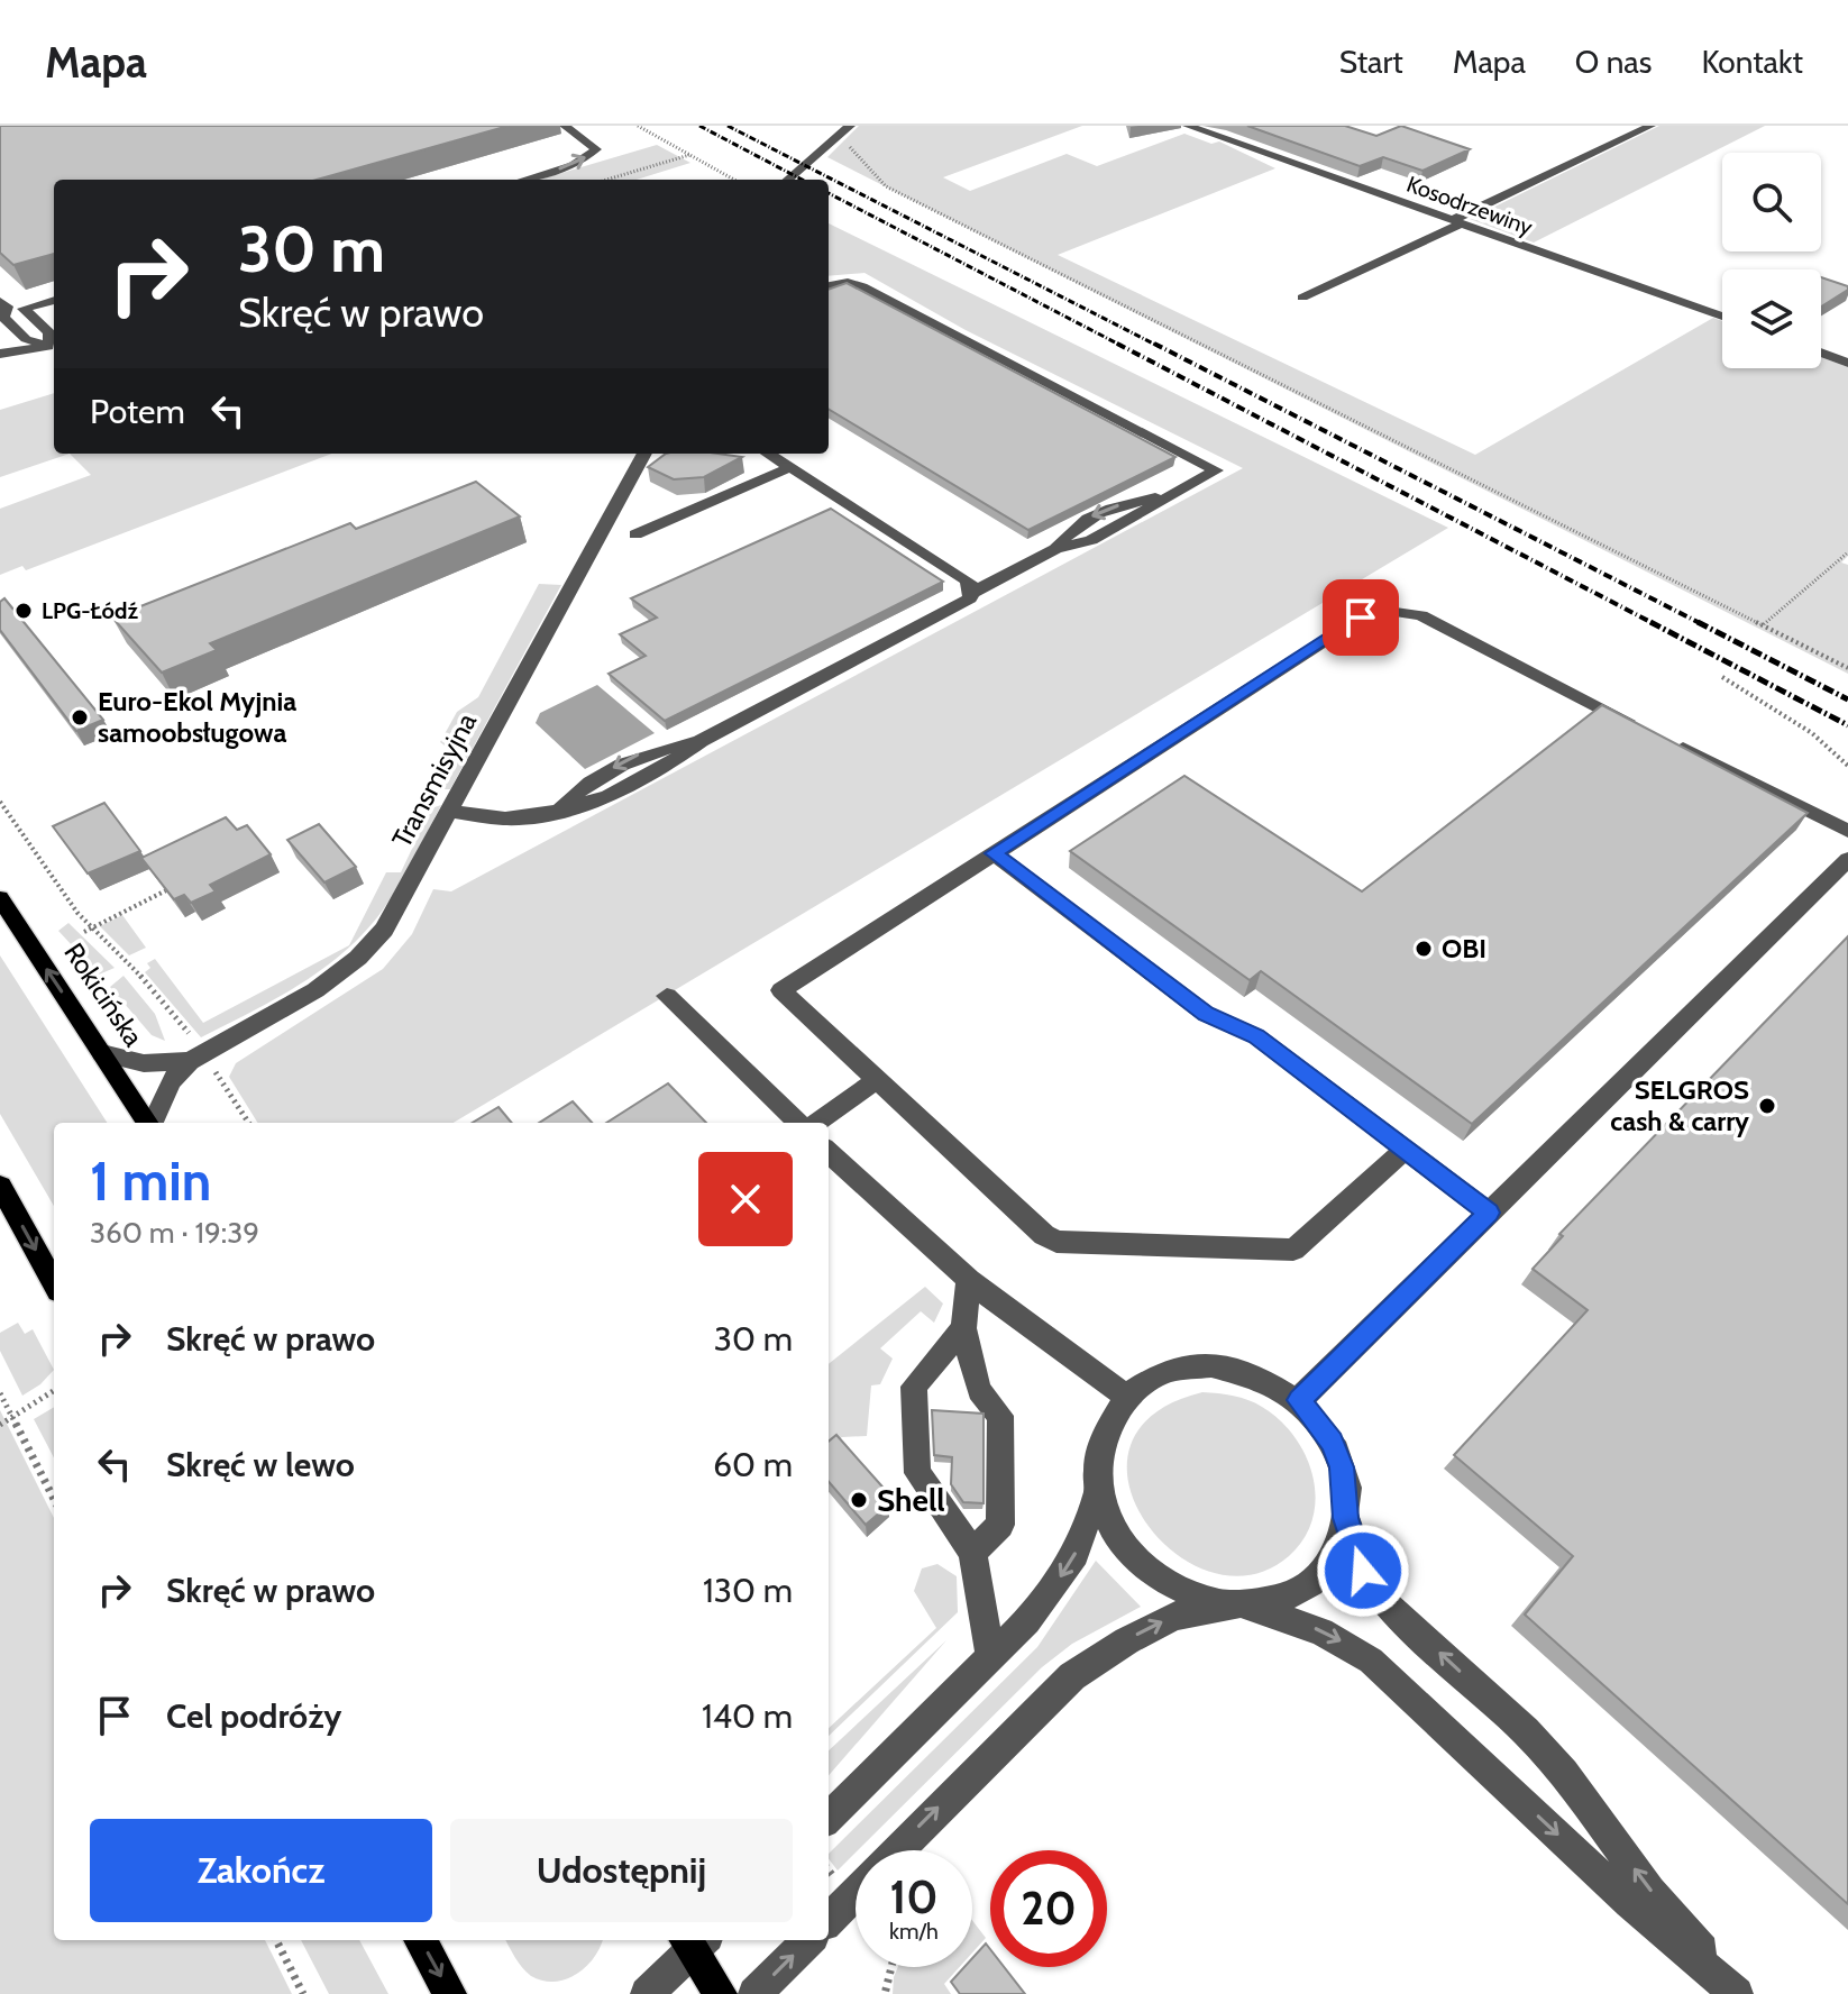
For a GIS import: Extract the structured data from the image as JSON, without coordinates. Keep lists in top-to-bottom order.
{
  "streets": {
    "main road": ["Rokicińska"],
    "street": ["Kosodrzewiny", "Transmisyjna"]
  },
  "one_way": ["Rokicińska"],
  "places": [
    "LPG-Łódź",
    "Euro-Ekol Myjnia samoobsługowa",
    "OBI",
    "SELGROS cash & carry",
    "Shell"
  ],
  "page": {
    "header": "Mapa",
    "nav": [
      "Start",
      "Mapa",
      "O nas",
      "Kontakt"
    ],
    "turn": ["30 m", "Skręć w prawo"],
    "then": "Potem",
    "heading": ["1 min", "360 m · 19:39"],
    "list": [
      {
        "name": "Skręć w prawo",
        "value": "30 m"
      },
      {
        "name": "Skręć w lewo",
        "value": "60 m"
      },
      {
        "name": "Skręć w prawo",
        "value": "130 m"
      },
      {
        "name": "Cel podróży",
        "value": "140 m"
      }
    ],
    "buttons": ["Zakończ", "Udostępnij"],
    "speed": "10 km/h",
    "limit": "20"
  }
}
